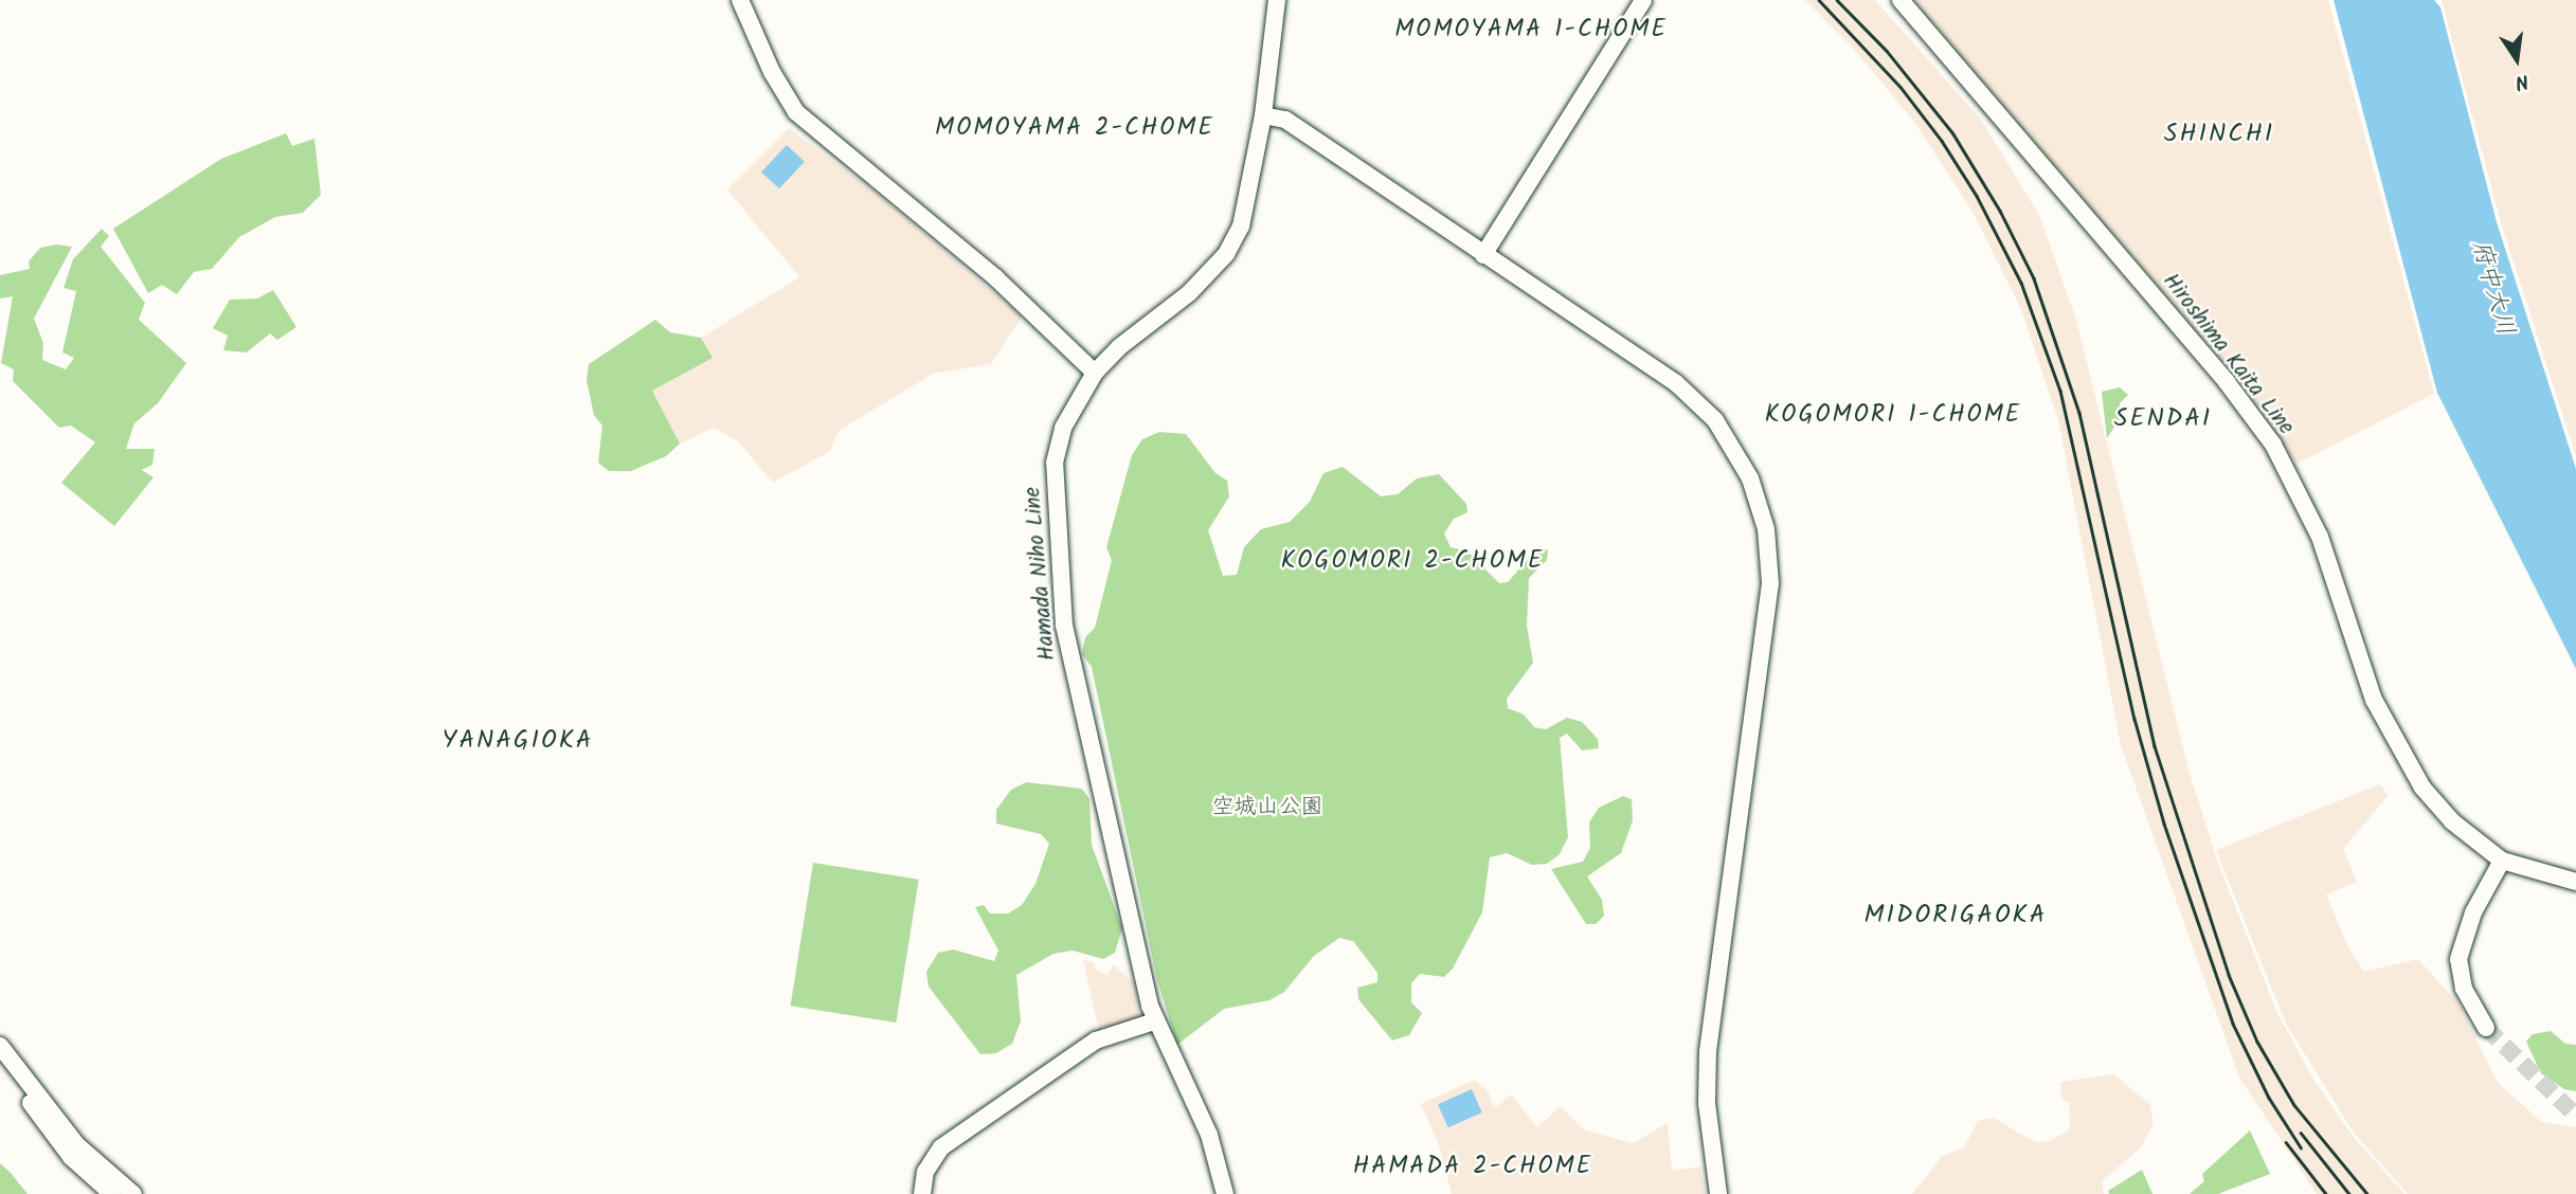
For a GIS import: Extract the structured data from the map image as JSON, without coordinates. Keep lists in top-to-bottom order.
{
  "streets": {
    "main road": ["Hiroshima Kaita Line", "Hamada Niho Line"]
  },
  "districts": [
    "MOMOYAMA 1-CHOME",
    "MOMOYAMA 2-CHOME",
    "SHINCHI",
    "KOGOMORI 1-CHOME",
    "SENDAI",
    "KOGOMORI 2-CHOME",
    "YANAGIOKA",
    "MIDORIGAOKA",
    "HAMADA 2-CHOME"
  ],
  "water": ["府中大川"],
  "parks": ["空城山公園"],
  "north": "bottom"
}
